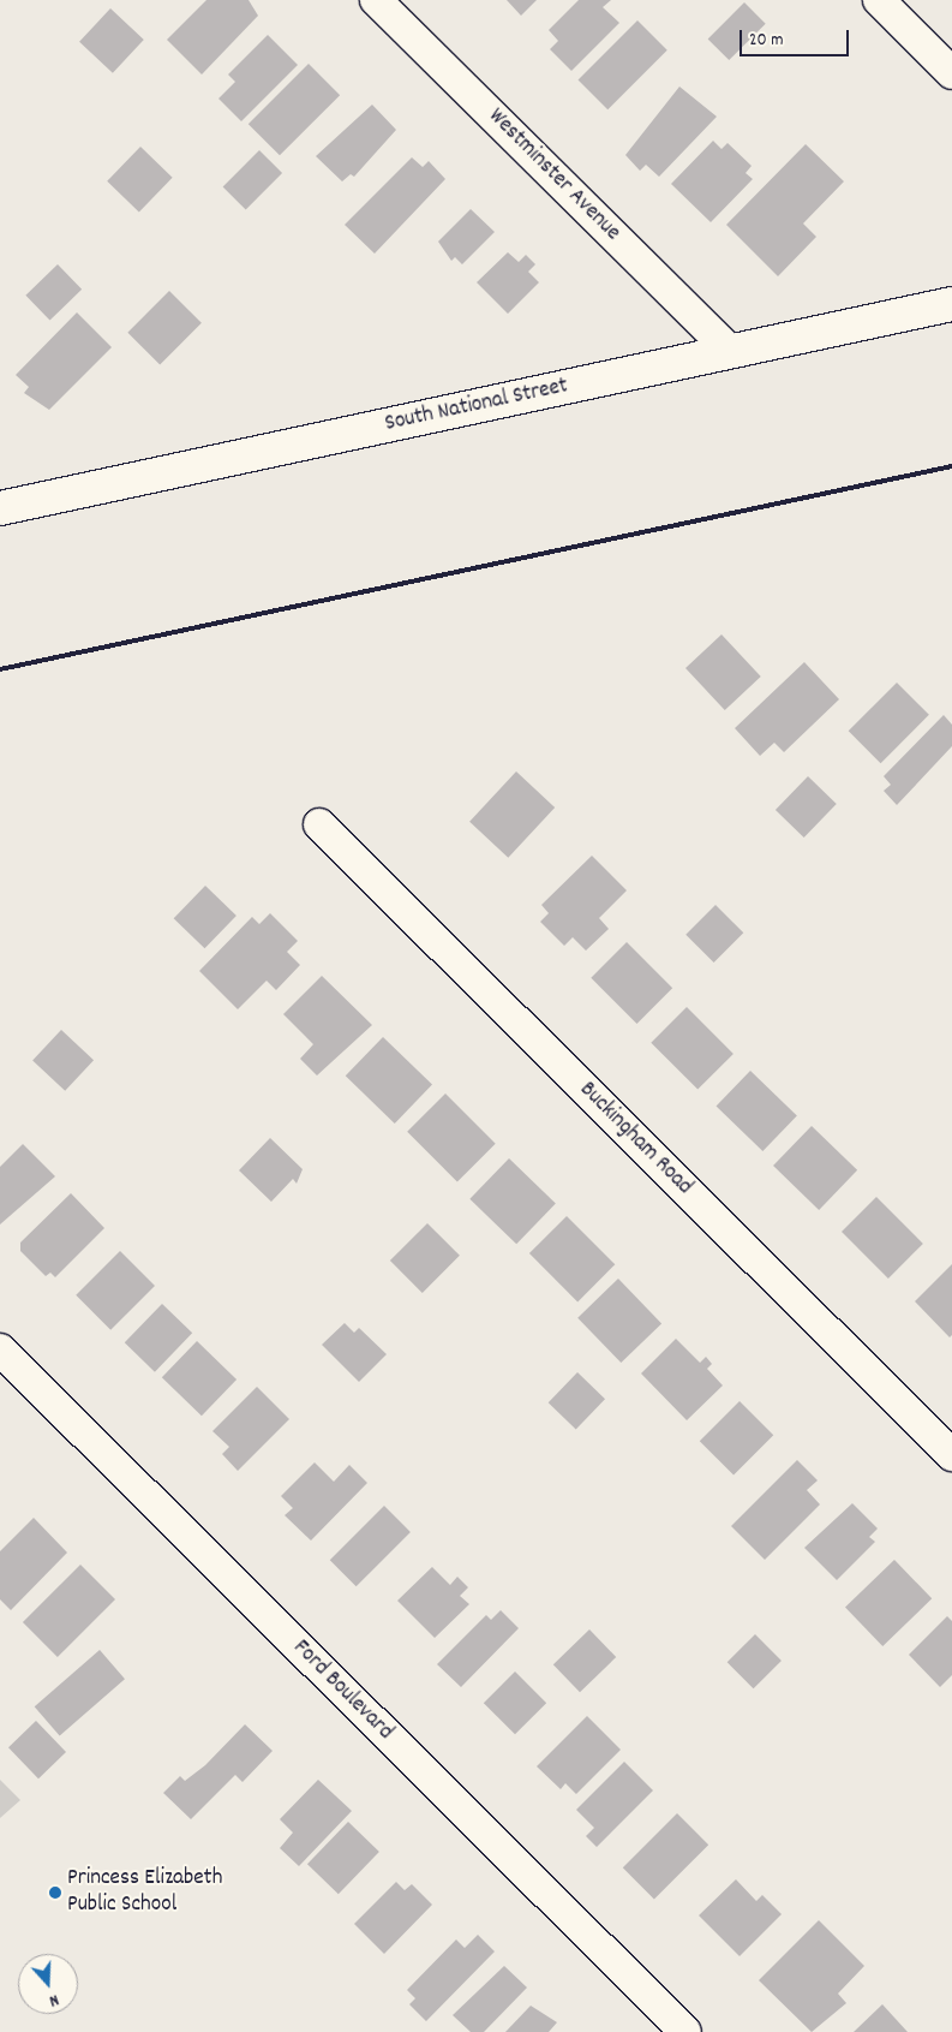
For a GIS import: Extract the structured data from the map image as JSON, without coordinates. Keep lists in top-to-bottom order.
{
  "streets": {
    "street": [
      "Westminster Avenue",
      "South National Street",
      "Buckingham Road",
      "Ford Boulevard"
    ]
  },
  "crossings": [
    ["Westminster Avenue", "South National Street"]
  ],
  "places": ["Princess Elizabeth Public School"],
  "scale_bar": "20 m",
  "north": "bottom"
}
